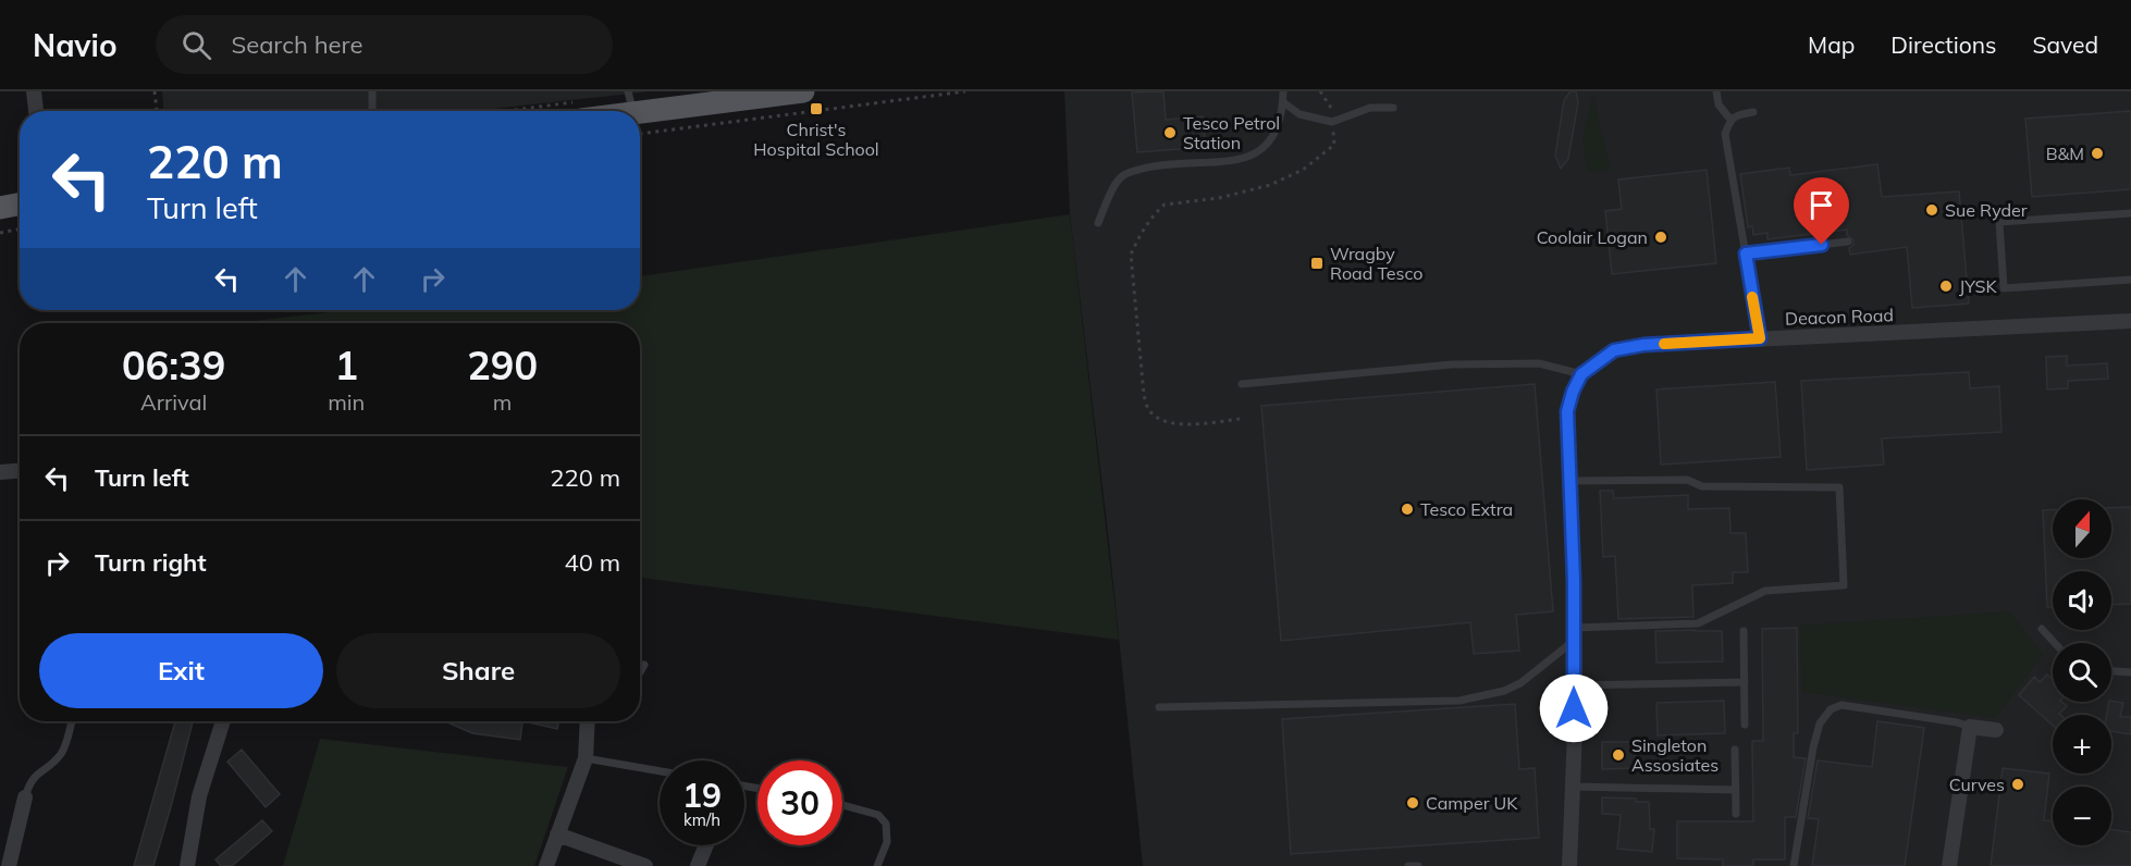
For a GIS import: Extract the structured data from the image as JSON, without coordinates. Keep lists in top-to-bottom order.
{
  "streets": {
    "street": ["Deacon Road"]
  },
  "places": {
    "transit": ["Christ's Hospital School", "Wragby Road Tesco"],
    "other": [
      "Tesco Petrol Station",
      "B&M",
      "Sue Ryder",
      "Coolair Logan",
      "JYSK",
      "Tesco Extra",
      "Singleton Assosiates",
      "Curves",
      "Camper UK"
    ]
  },
  "north": "top",
  "page": {
    "header": "Navio",
    "search": "Search here",
    "nav": ["Map", "Directions", "Saved"],
    "turn": ["220 m", "Turn left"],
    "eta": [
      "06:39",
      "Arrival",
      "1",
      "min",
      "290",
      "m"
    ],
    "list": [
      {
        "name": "Turn left",
        "value": "220 m"
      },
      {
        "name": "Turn right",
        "value": "40 m"
      }
    ],
    "map_buttons": ["+", "−"],
    "buttons": ["Exit", "Share"],
    "speed": "19 km/h",
    "limit": "30"
  }
}
